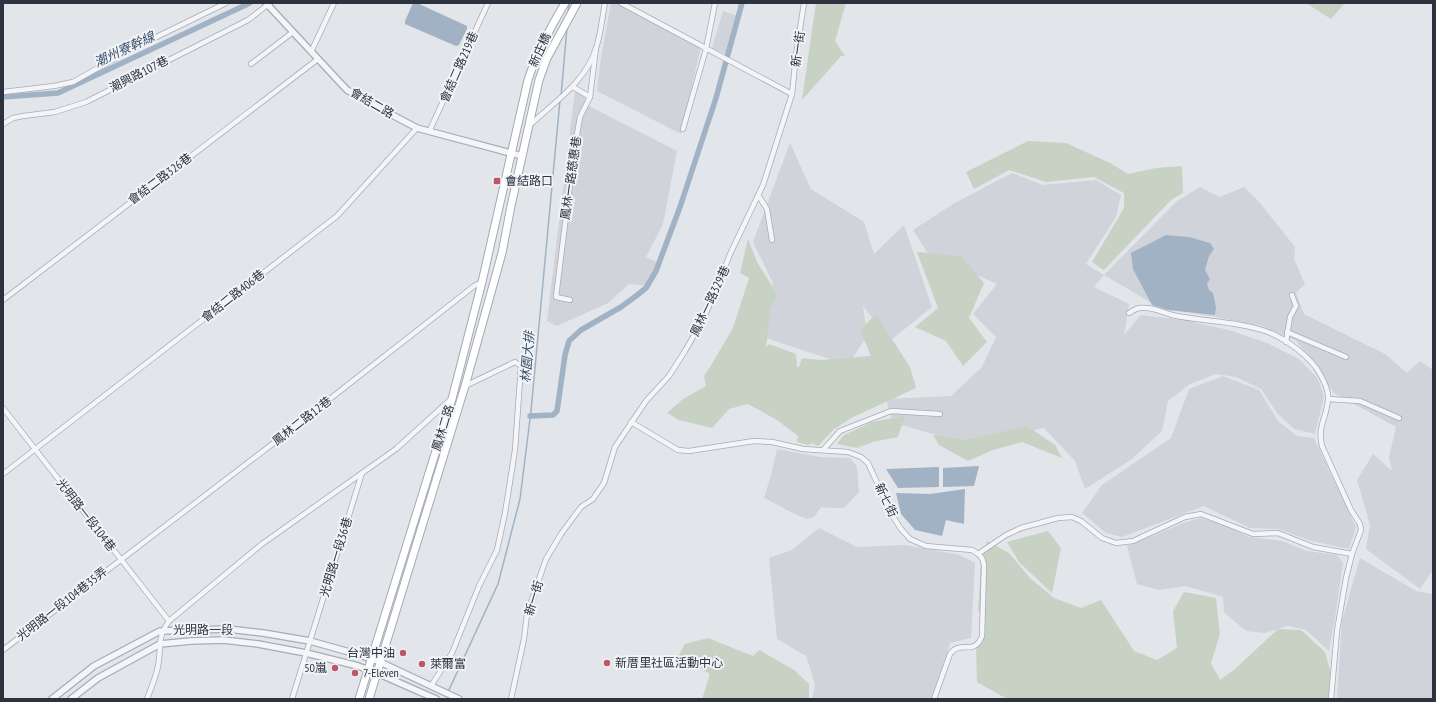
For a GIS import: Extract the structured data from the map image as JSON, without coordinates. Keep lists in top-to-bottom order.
{
  "streets": {
    "main road": ["新庄橋", "鳳林二路"],
    "street": [
      "新一街",
      "會結二路219巷",
      "潮興路107巷",
      "會結二路",
      "鳳林一路慈惠巷",
      "會結二路326巷",
      "會結二路406巷",
      "鳳林一路329巷",
      "鳳林二路12巷",
      "新七街",
      "光明路一段104巷",
      "光明路一段36巷",
      "光明路一段104巷35弄",
      "光明路一段"
    ]
  },
  "crossings": [
    ["新一街", "鳳林一路329巷"],
    ["新庄橋", "會結二路"],
    ["新庄橋", "鳳林二路"],
    ["會結二路219巷", "會結二路"],
    ["潮興路107巷", "會結二路"],
    ["會結二路", "會結二路326巷"],
    ["會結二路", "會結二路406巷"],
    ["會結二路", "鳳林二路"],
    ["會結二路406巷", "光明路一段104巷"],
    ["鳳林一路329巷", "新七街"],
    ["鳳林二路12巷", "鳳林二路"],
    ["鳳林二路12巷", "光明路一段104巷"],
    ["鳳林二路12巷", "光明路一段104巷35弄"],
    ["鳳林二路", "光明路一段"],
    ["光明路一段104巷", "光明路一段104巷35弄"],
    ["光明路一段36巷", "光明路一段"]
  ],
  "water": ["潮州寮幹線", "林園大排"],
  "places": {
    "transit": ["會結路口"],
    "other": [
      "台灣中油",
      "新厝里社區活動中心",
      "萊爾富",
      "50嵐",
      "7-Eleven"
    ]
  }
}
